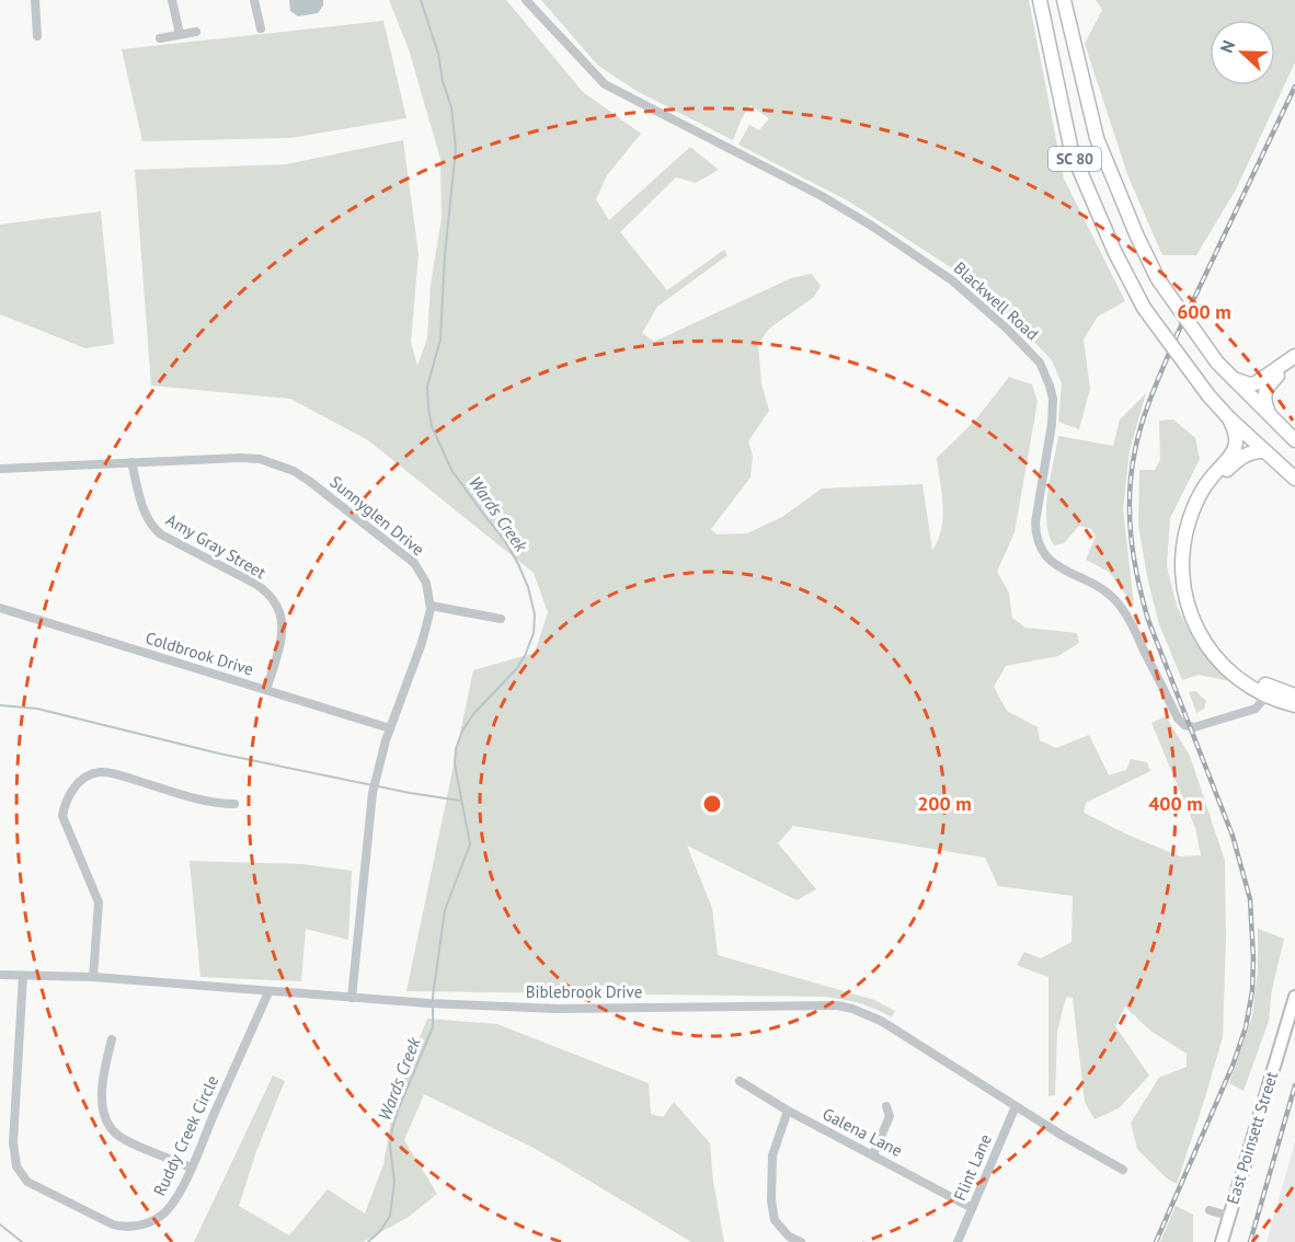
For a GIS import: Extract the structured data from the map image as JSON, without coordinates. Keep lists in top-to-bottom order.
{
  "streets": {
    "main road": ["SC 80", "East Poinsett Street"],
    "street": [
      "Blackwell Road",
      "Sunnyglen Drive",
      "Amy Gray Street",
      "Coldbrook Drive",
      "Biblebrook Drive",
      "Galena Lane",
      "Ruddy Creek Circle",
      "Flint Lane"
    ]
  },
  "crossings": [
    ["Sunnyglen Drive", "Amy Gray Street"],
    ["Sunnyglen Drive", "Coldbrook Drive"],
    ["Sunnyglen Drive", "Biblebrook Drive"],
    ["Amy Gray Street", "Coldbrook Drive"],
    ["Biblebrook Drive", "Ruddy Creek Circle"],
    ["Biblebrook Drive", "Flint Lane"],
    ["Galena Lane", "Flint Lane"]
  ],
  "water": ["Wards Creek"],
  "north": "left",
  "rings": ["600 m", "200 m", "400 m"]
}
